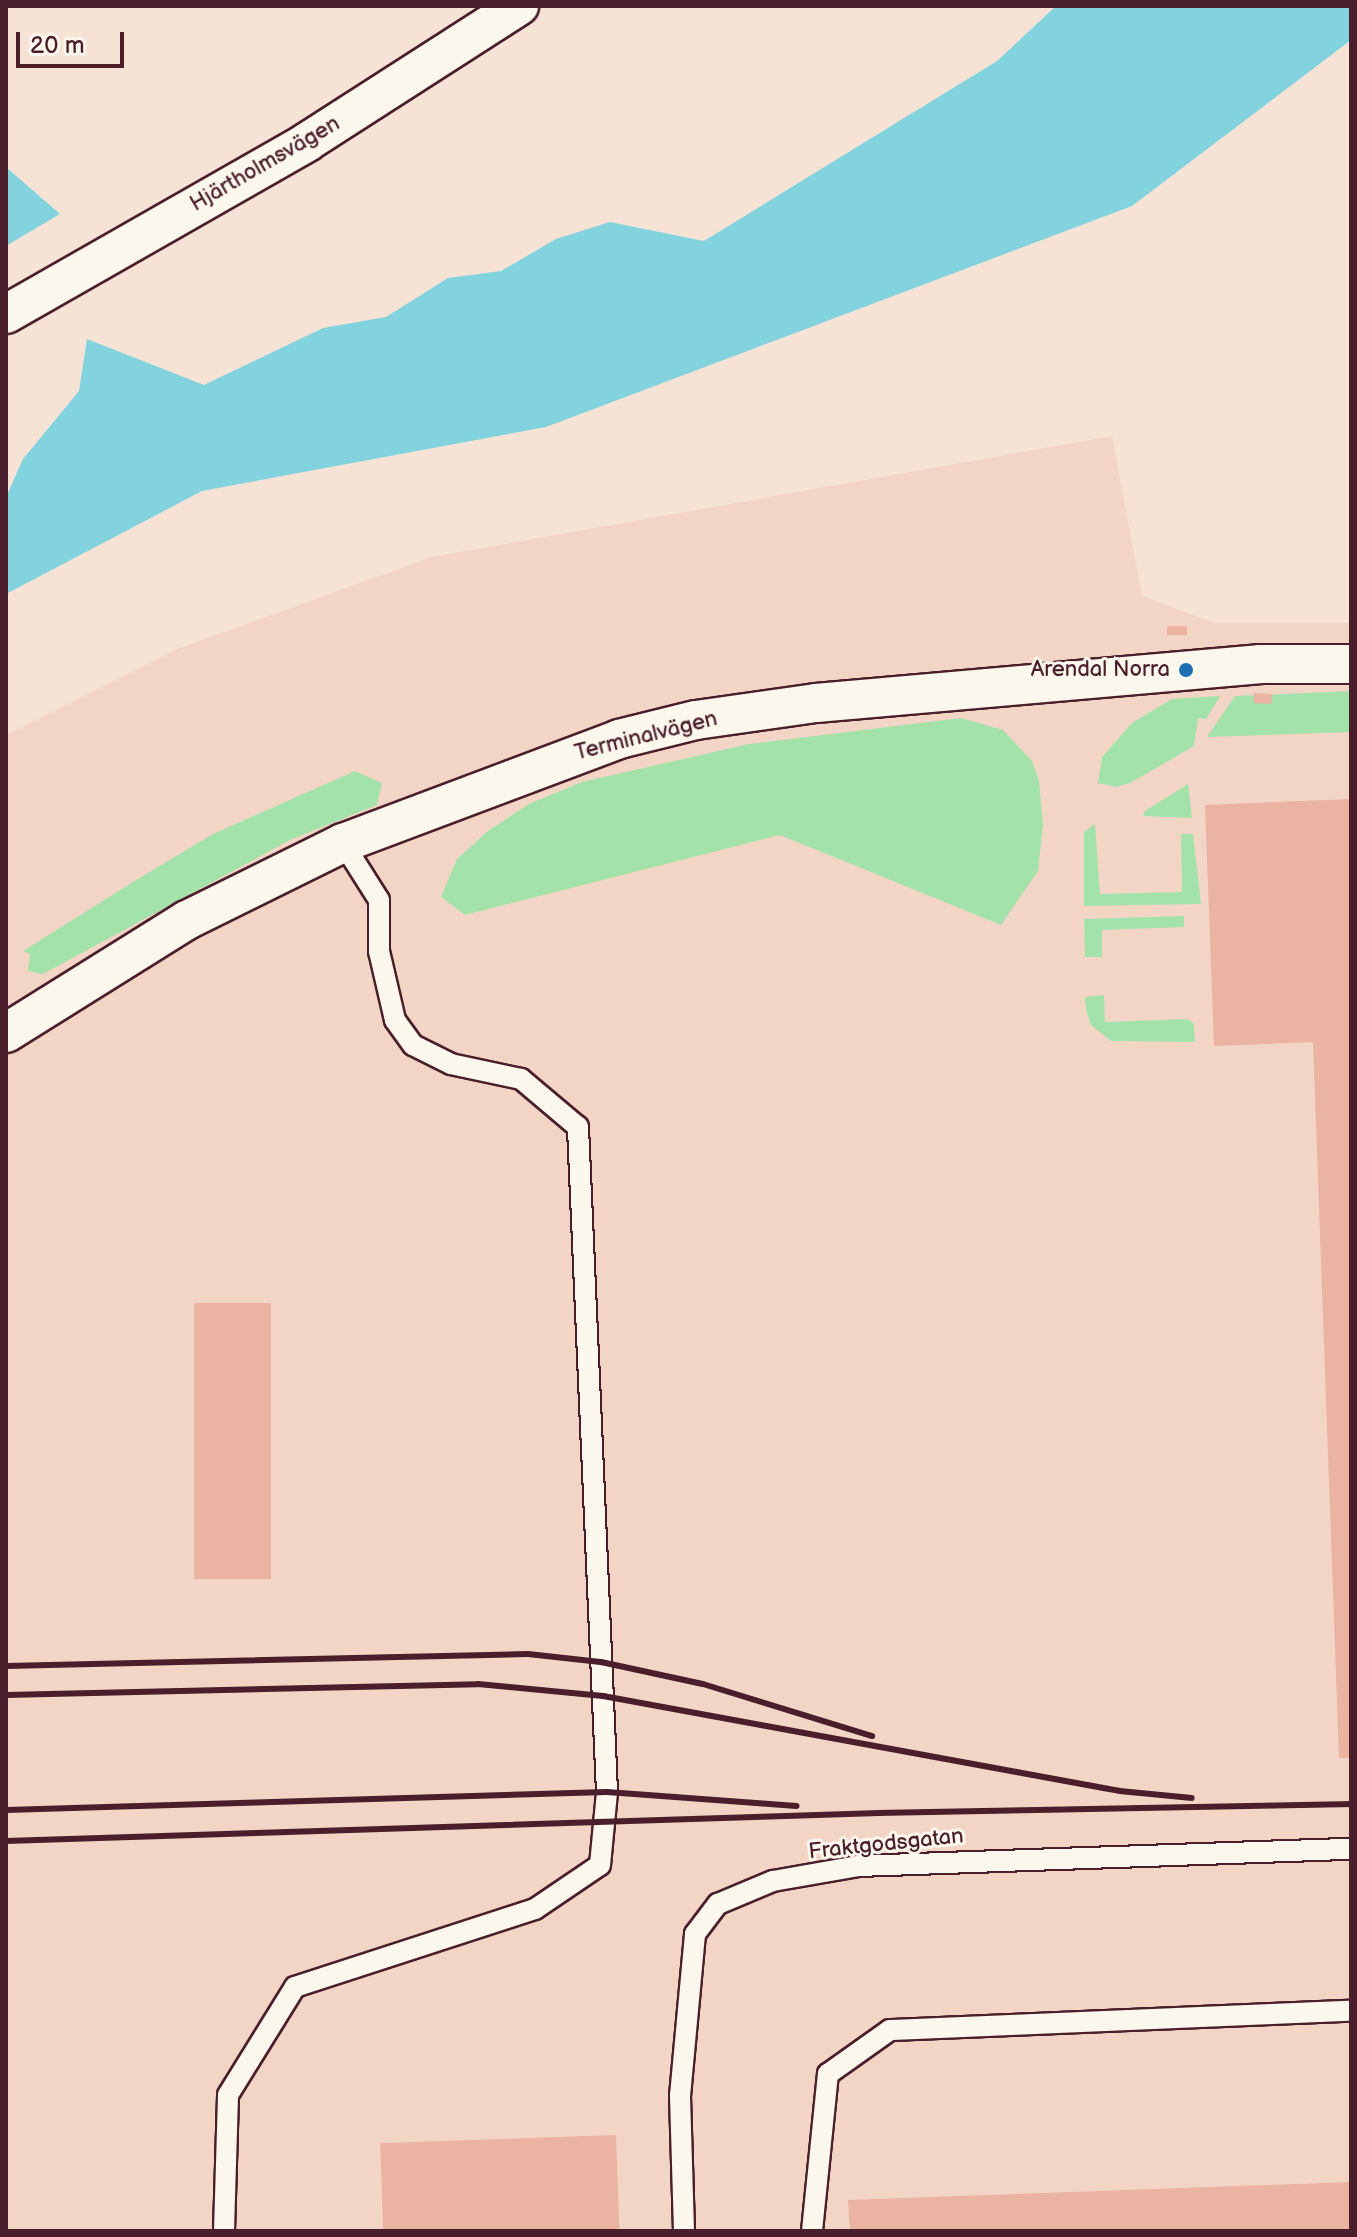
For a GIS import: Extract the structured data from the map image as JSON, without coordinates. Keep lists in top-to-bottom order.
{
  "streets": {
    "street": ["Hjärtholmsvägen", "Terminalvägen"],
    "lane": ["Fraktgodsgatan"]
  },
  "places": ["Arendal Norra"],
  "scale_bar": "20 m"
}
